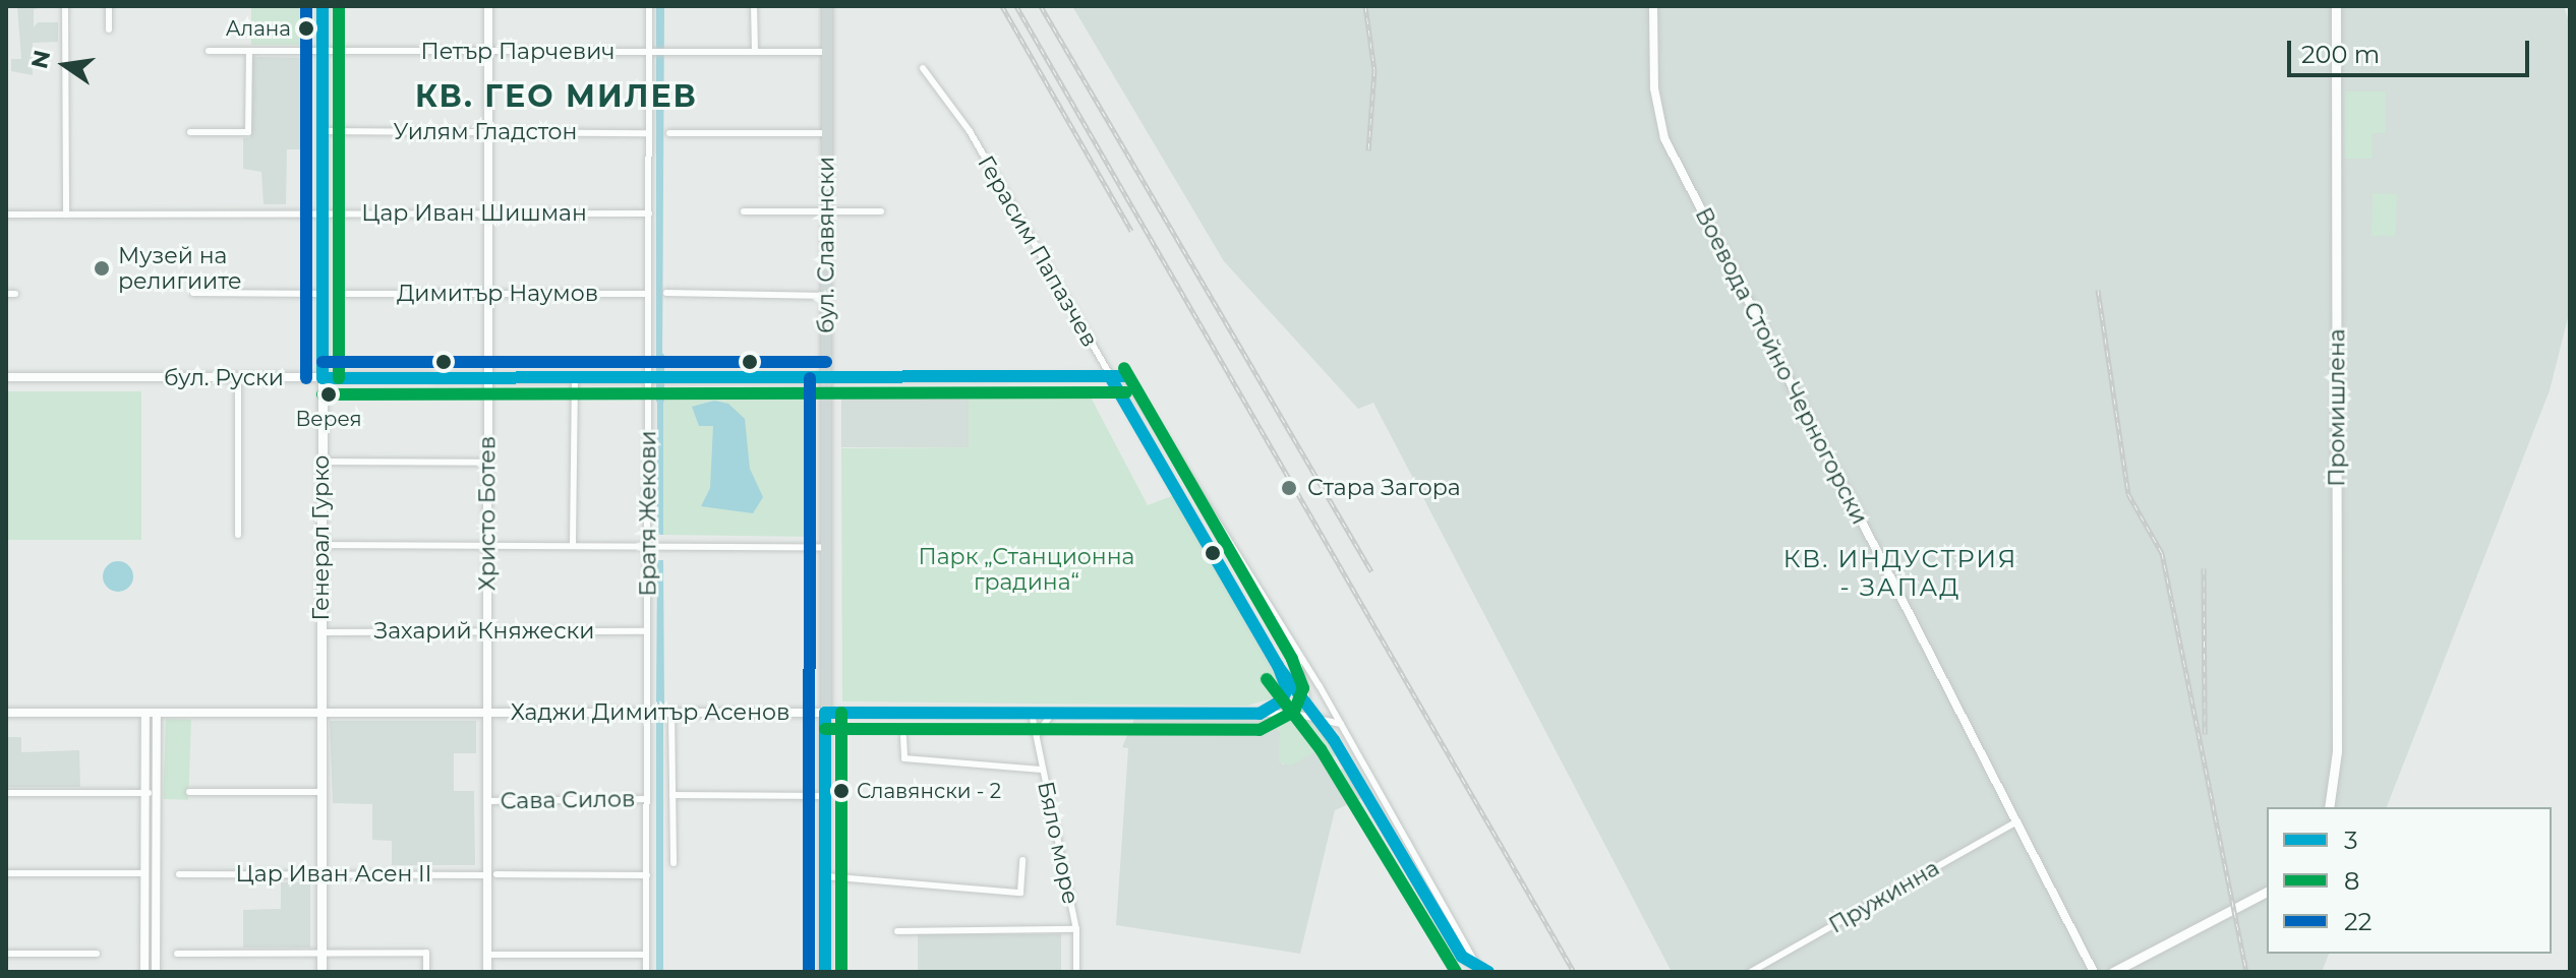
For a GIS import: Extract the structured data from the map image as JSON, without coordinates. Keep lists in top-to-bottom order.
{
  "streets": {
    "main road": ["бул. Славянски", "Промишлена", "Генерал Гурко"],
    "street": [
      "Петър Парчевич",
      "Уилям Гладстон",
      "Цар Иван Шишман",
      "Герасим Папазчев",
      "Димитър Наумов",
      "Воевода Стойно Черногорски",
      "бул. Руски",
      "Христо Ботев",
      "Братя Жекови",
      "Захарий Княжески",
      "Хаджи Димитър Асенов",
      "Сава Силов",
      "Бяло море",
      "Цар Иван Асен II",
      "Пружинна"
    ]
  },
  "crossings": [
    ["Петър Парчевич", "бул. Славянски"],
    ["Петър Парчевич", "Христо Ботев"],
    ["Петър Парчевич", "Братя Жекови"],
    ["Петър Парчевич", "Генерал Гурко"],
    ["Уилям Гладстон", "Христо Ботев"],
    ["Уилям Гладстон", "Братя Жекови"],
    ["Уилям Гладстон", "Генерал Гурко"],
    ["Цар Иван Шишман", "Христо Ботев"],
    ["Цар Иван Шишман", "Братя Жекови"],
    ["Цар Иван Шишман", "Генерал Гурко"],
    ["бул. Славянски", "бул. Руски"],
    ["бул. Славянски", "Хаджи Димитър Асенов"],
    ["Герасим Папазчев", "бул. Руски"],
    ["Герасим Папазчев", "Хаджи Димитър Асенов"],
    ["Димитър Наумов", "Христо Ботев"],
    ["Димитър Наумов", "Братя Жекови"],
    ["Воевода Стойно Черногорски", "Пружинна"],
    ["бул. Руски", "Христо Ботев"],
    ["бул. Руски", "Братя Жекови"],
    ["бул. Руски", "Генерал Гурко"],
    ["Христо Ботев", "Захарий Княжески"],
    ["Христо Ботев", "Хаджи Димитър Асенов"],
    ["Христо Ботев", "Сава Силов"],
    ["Христо Ботев", "Цар Иван Асен II"],
    ["Братя Жекови", "Захарий Княжески"],
    ["Братя Жекови", "Хаджи Димитър Асенов"],
    ["Братя Жекови", "Сава Силов"],
    ["Братя Жекови", "Цар Иван Асен II"],
    ["Генерал Гурко", "Захарий Княжески"],
    ["Генерал Гурко", "Хаджи Димитър Асенов"],
    ["Генерал Гурко", "Цар Иван Асен II"],
    ["Хаджи Димитър Асенов", "Бяло море"]
  ],
  "districts": ["КВ. ГЕО МИЛЕВ", "КВ. ИНДУСТРИЯ - ЗАПАД"],
  "parks": ["Парк „Станционна градина“"],
  "places": [
    "Алана",
    "Музей на религиите",
    "Верея",
    "Стара Загора",
    "Славянски - 2"
  ],
  "lines": ["transit line 3", "transit line 8", "transit line 22"],
  "legend": ["3", "8", "22"],
  "scale_bar": "200 m",
  "north": "left"
}
